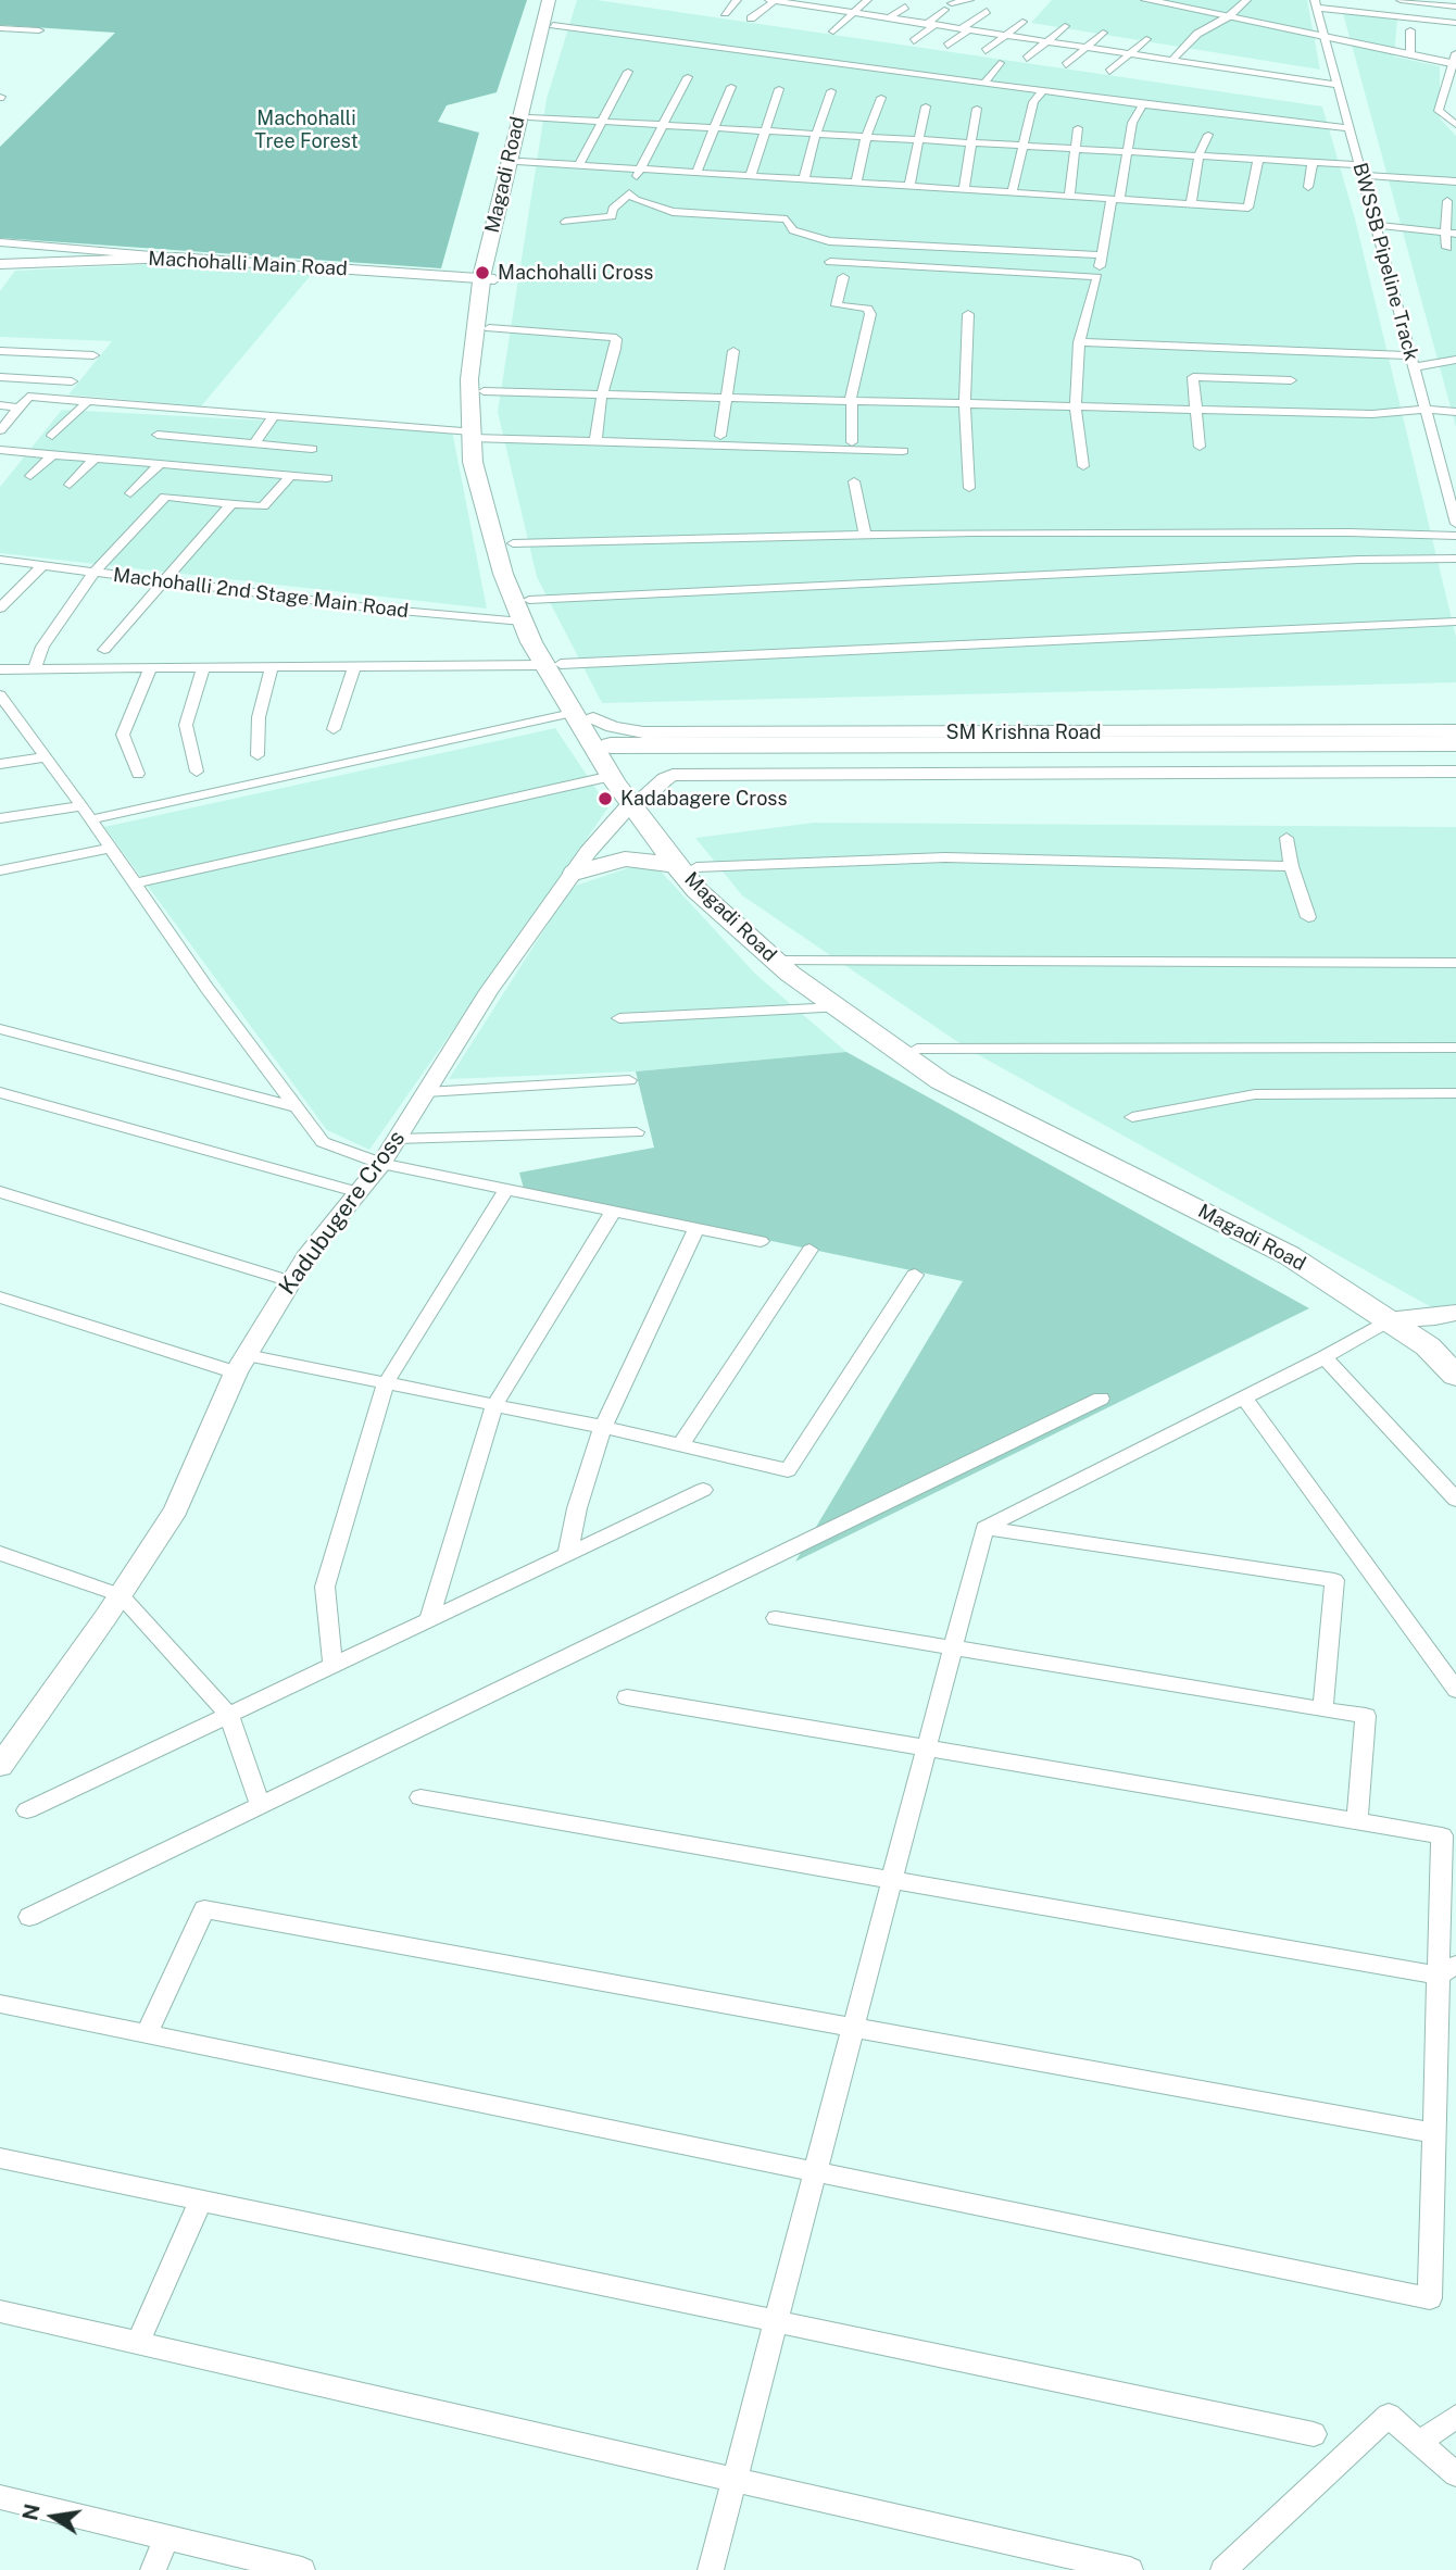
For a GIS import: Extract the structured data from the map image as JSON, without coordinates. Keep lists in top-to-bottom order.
{
  "streets": {
    "highway": ["SM Krishna Road"],
    "main road": ["Magadi Road"],
    "street": [
      "BWSSB Pipeline Track",
      "Machohalli Main Road",
      "Machohalli 2nd Stage Main Road",
      "Kadubugere Cross"
    ]
  },
  "crossings": [
    ["Magadi Road", "Machohalli Main Road"],
    ["Magadi Road", "Machohalli 2nd Stage Main Road"],
    ["Magadi Road", "SM Krishna Road"],
    ["Magadi Road", "Kadubugere Cross"],
    ["SM Krishna Road", "Kadubugere Cross"]
  ],
  "parks": ["Machohalli Tree Forest"],
  "places": ["Machohalli Cross", "Kadabagere Cross"],
  "north": "left"
}
